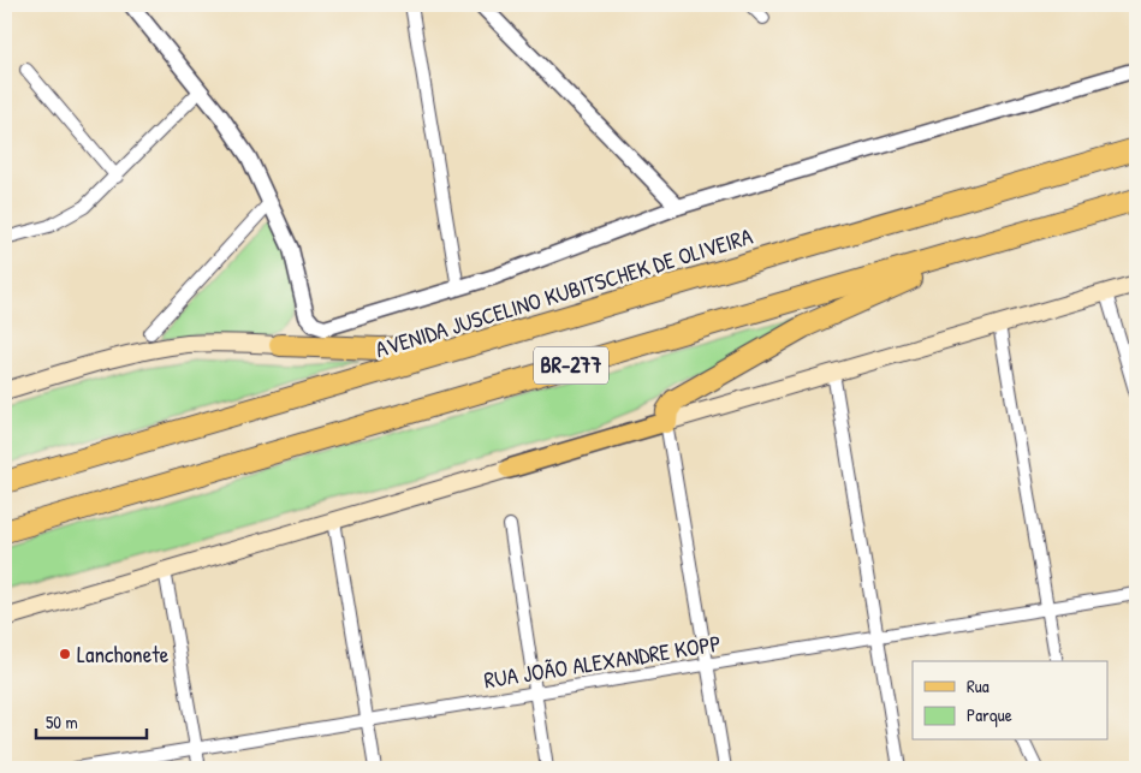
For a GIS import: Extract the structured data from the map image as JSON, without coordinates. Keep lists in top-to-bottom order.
{
  "streets": {
    "highway": ["AVENIDA JUSCELINO KUBITSCHEK DE OLIVEIRA", "BR-277"],
    "street": ["RUA JOÃO ALEXANDRE KOPP"]
  },
  "places": ["Lanchonete"],
  "legend": ["Rua", "Parque"],
  "scale_bar": "50 m"
}
